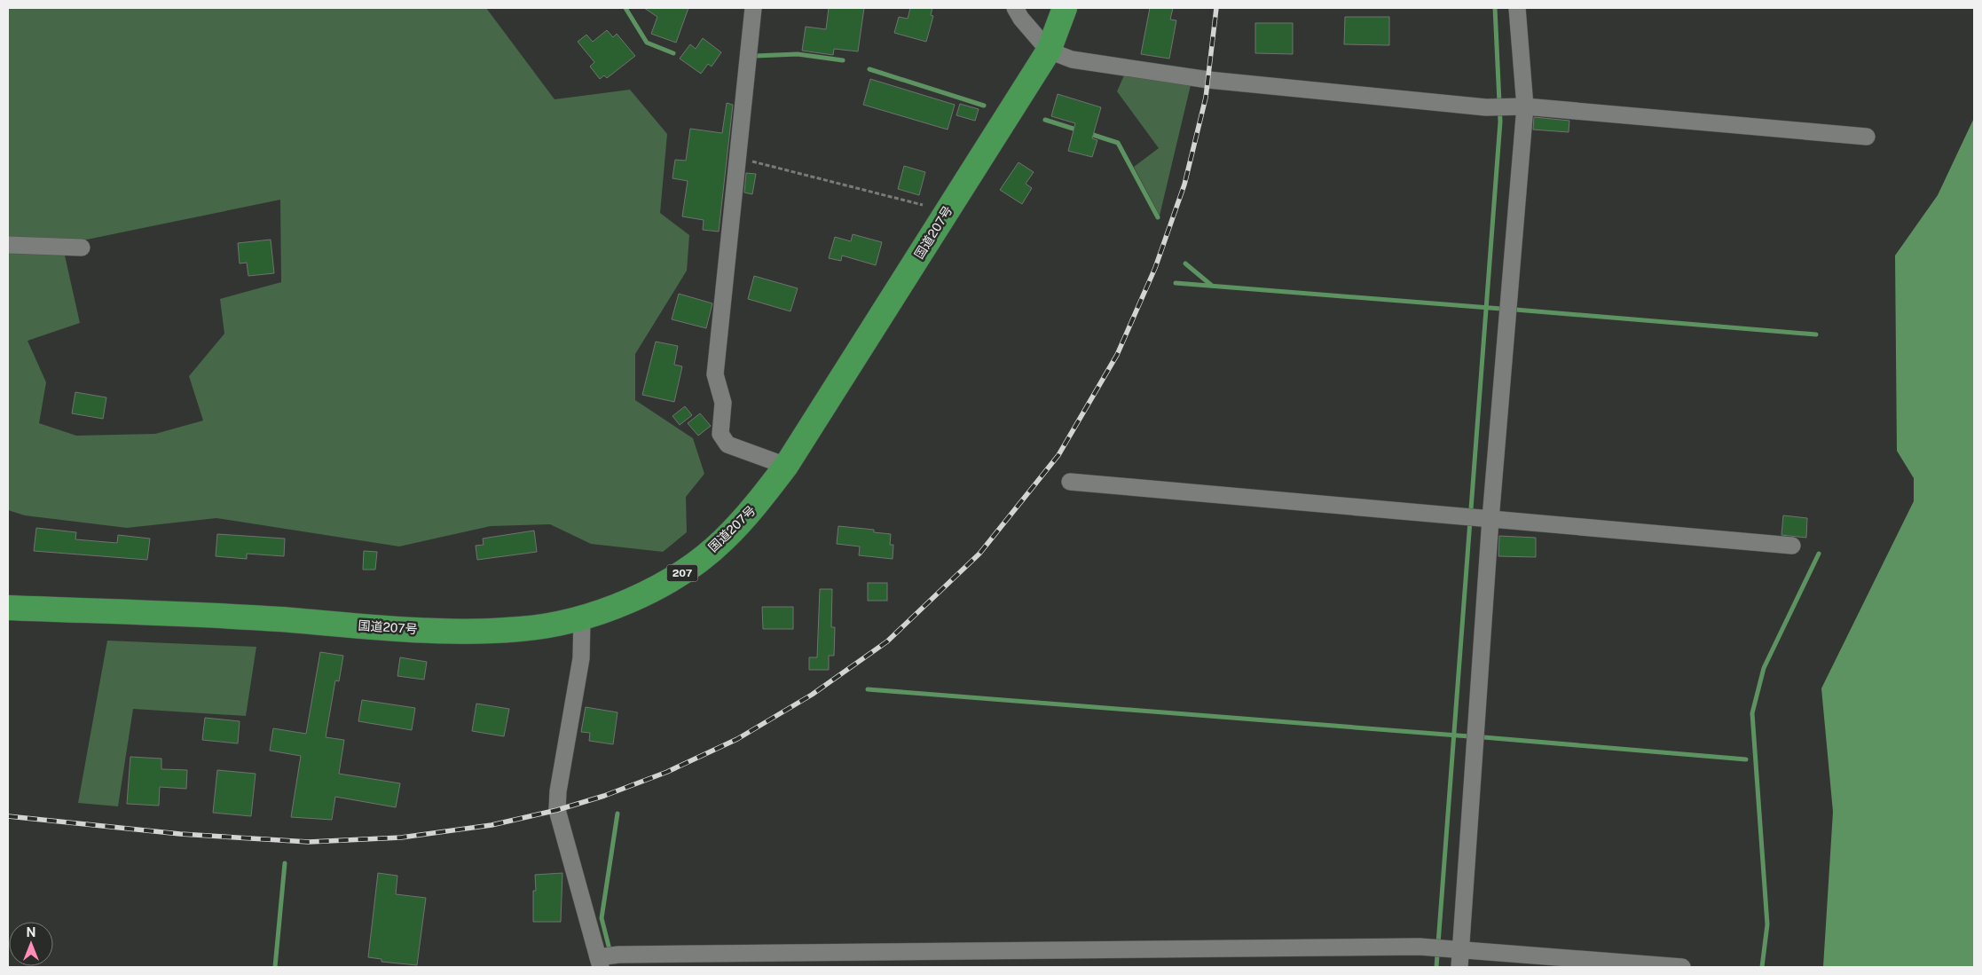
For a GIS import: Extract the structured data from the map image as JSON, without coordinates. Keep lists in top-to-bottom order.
{
  "streets": {
    "highway": ["国道207号", "207"]
  },
  "north": "top"
}
